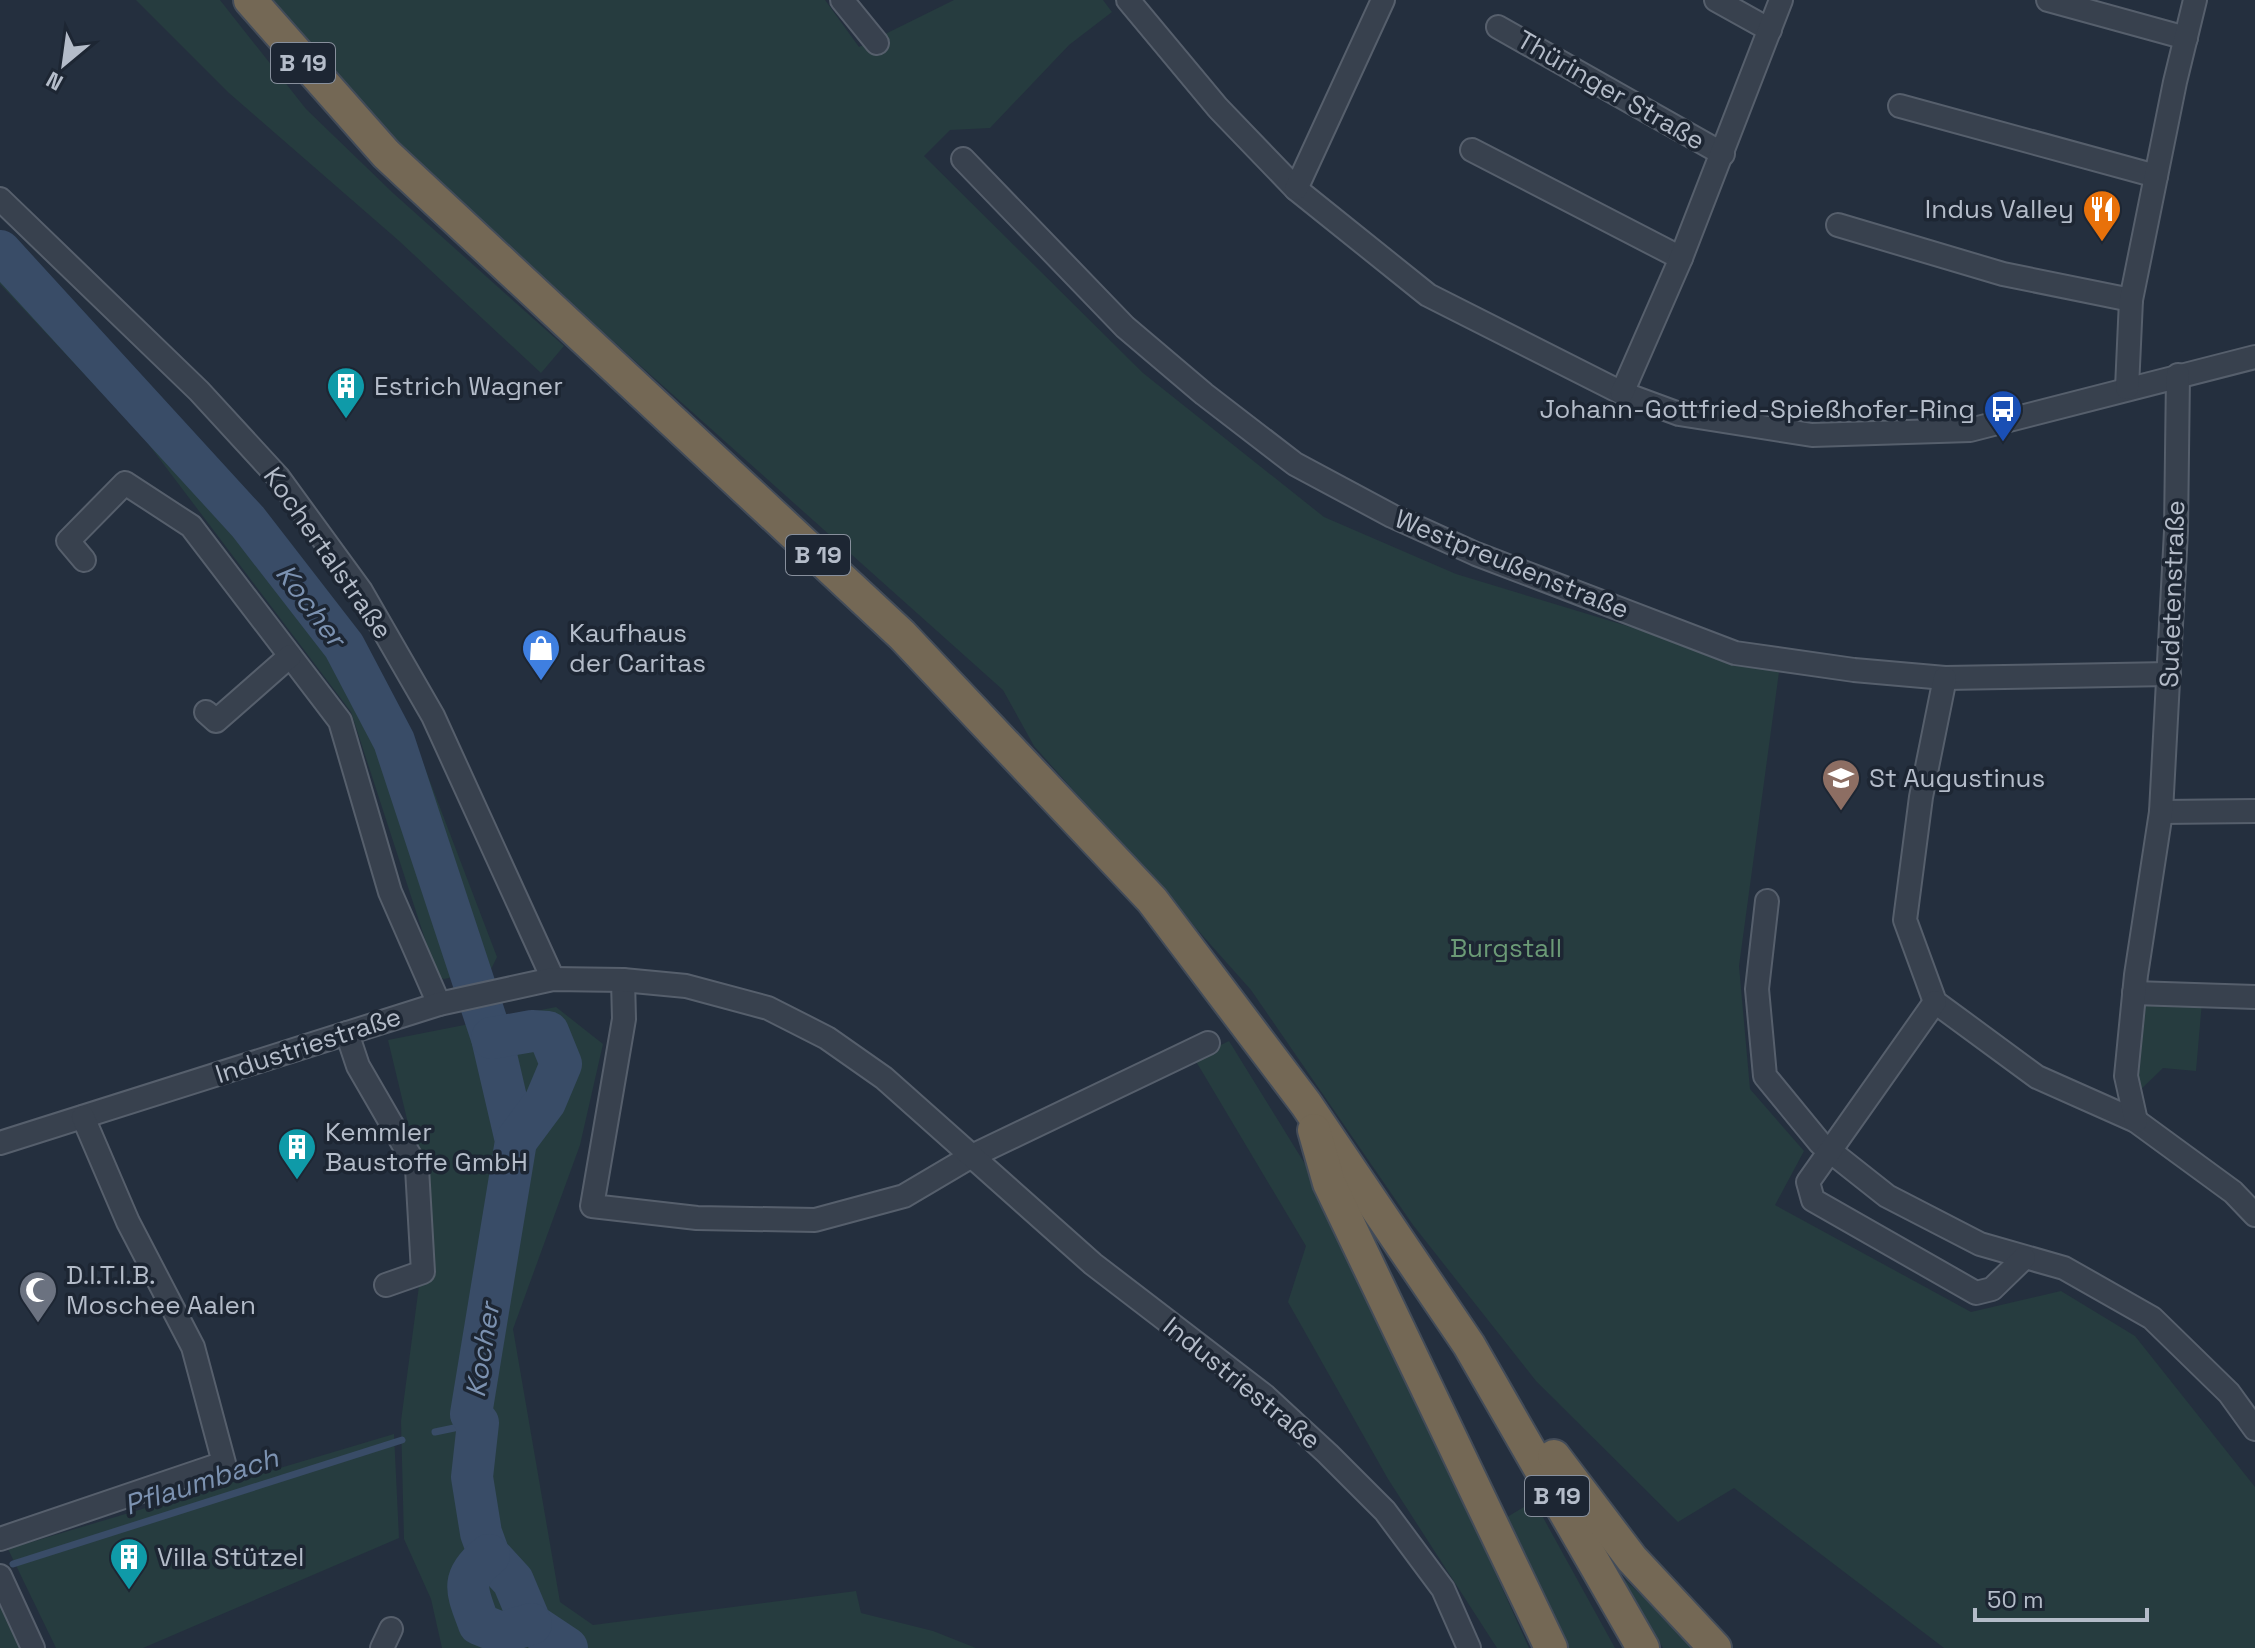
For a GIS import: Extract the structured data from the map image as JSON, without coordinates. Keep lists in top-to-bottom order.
{
  "streets": {
    "highway": ["B 19"],
    "street": [
      "Thüringer Straße",
      "Kochertalstraße",
      "Westpreußenstraße",
      "Sudetenstraße",
      "Industriestraße"
    ]
  },
  "crossings": [
    ["Kochertalstraße", "Industriestraße"],
    ["Westpreußenstraße", "Sudetenstraße"]
  ],
  "water": ["Kocher", "Pflaumbach"],
  "parks": ["Burgstall"],
  "places": {
    "restaurant": ["Indus Valley"],
    "building": ["Estrich Wagner", "Kemmler Baustoffe GmbH", "Villa Stützel"],
    "bus stop": ["Johann-Gottfried-Spießhofer-Ring"],
    "shop": ["Kaufhaus der Caritas"],
    "school or university": ["St Augustinus"],
    "mosque": ["D.I.T.I.B. Moschee Aalen"]
  },
  "scale_bar": "50 m",
  "north": "bottom left"
}
